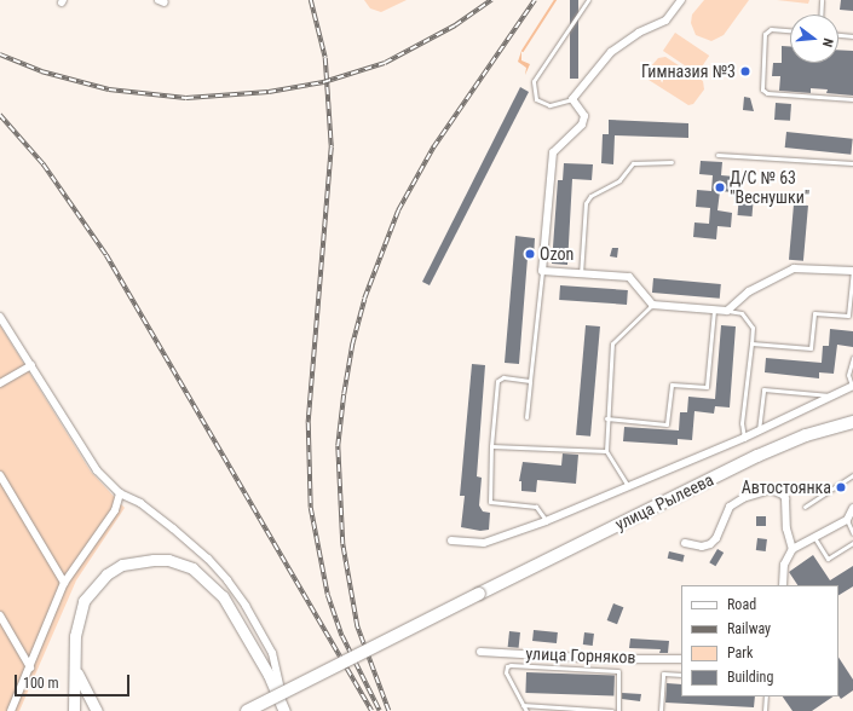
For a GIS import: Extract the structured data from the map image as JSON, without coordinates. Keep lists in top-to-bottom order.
{
  "streets": {
    "main road": ["улица Рылеева"],
    "street": ["улица Горняков"]
  },
  "places": [
    "Гимназия №3",
    "Д/С № 63 \"Веснушки\"",
    "Ozon",
    "Автостоянка"
  ],
  "legend": [
    "Road",
    "Railway",
    "Park",
    "Building"
  ],
  "scale_bar": "100 m",
  "north": "right"
}
